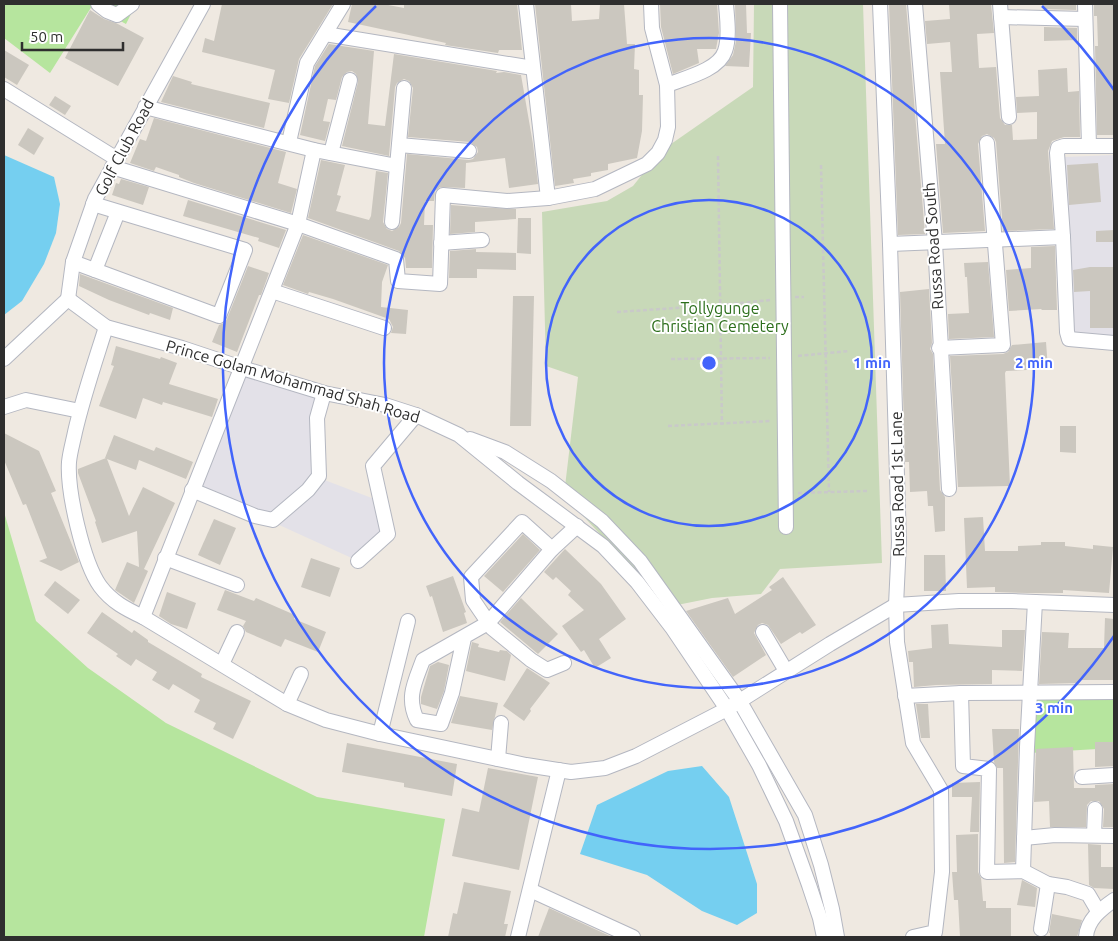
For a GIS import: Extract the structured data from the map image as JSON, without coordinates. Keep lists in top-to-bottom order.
{
  "streets": {
    "street": [
      "Golf Club Road",
      "Russa Road South",
      "Prince Golam Mohammad Shah Road",
      "Russa Road 1st Lane"
    ]
  },
  "crossings": [
    ["Golf Club Road", "Prince Golam Mohammad Shah Road"]
  ],
  "parks": ["Tollygunge Christian Cemetery"],
  "scale_bar": "50 m",
  "rings": ["1 min", "2 min", "3 min"]
}
